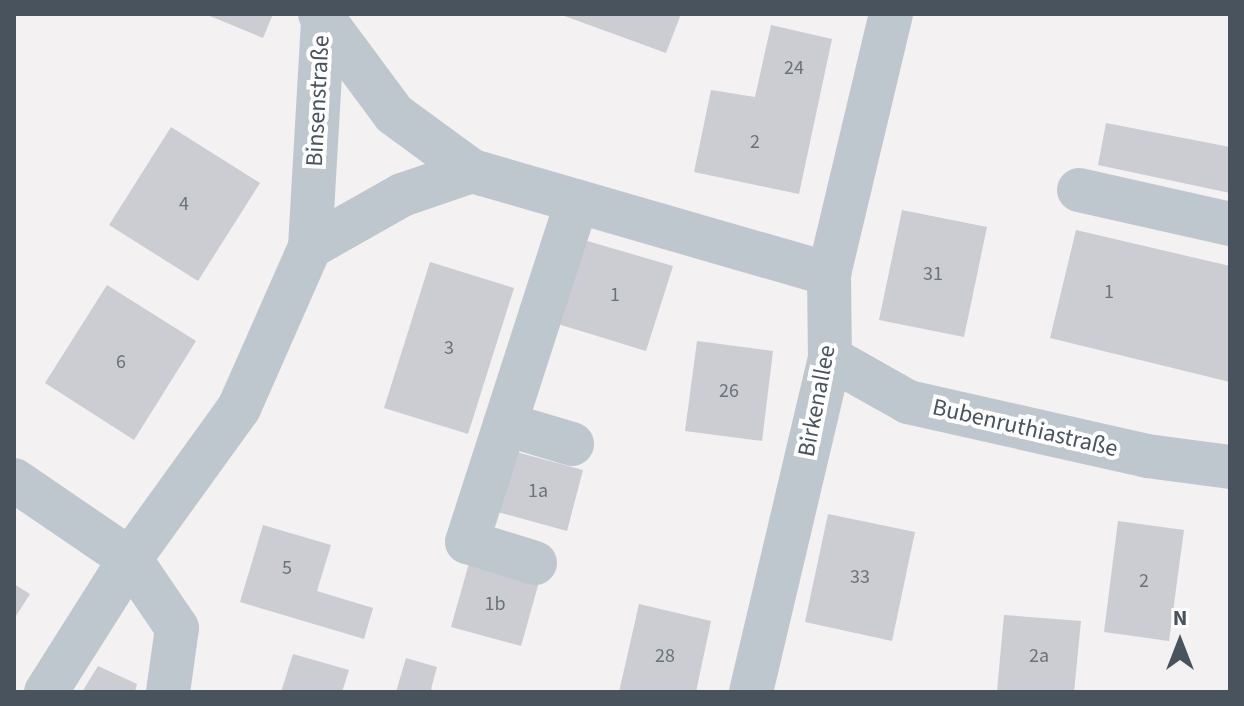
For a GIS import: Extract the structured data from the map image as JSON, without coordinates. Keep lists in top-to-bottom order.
{
  "streets": {
    "street": ["Binsenstraße", "Birkenallee", "Bubenruthiastraße"]
  },
  "crossings": [
    ["Binsenstraße", "Birkenallee"],
    ["Birkenallee", "Bubenruthiastraße"]
  ],
  "house_numbers": [
    "24",
    "2",
    "4",
    "31",
    "1",
    "1",
    "3",
    "6",
    "26",
    "1a",
    "5",
    "33",
    "2",
    "1b",
    "28",
    "2a"
  ],
  "north": "top"
}
